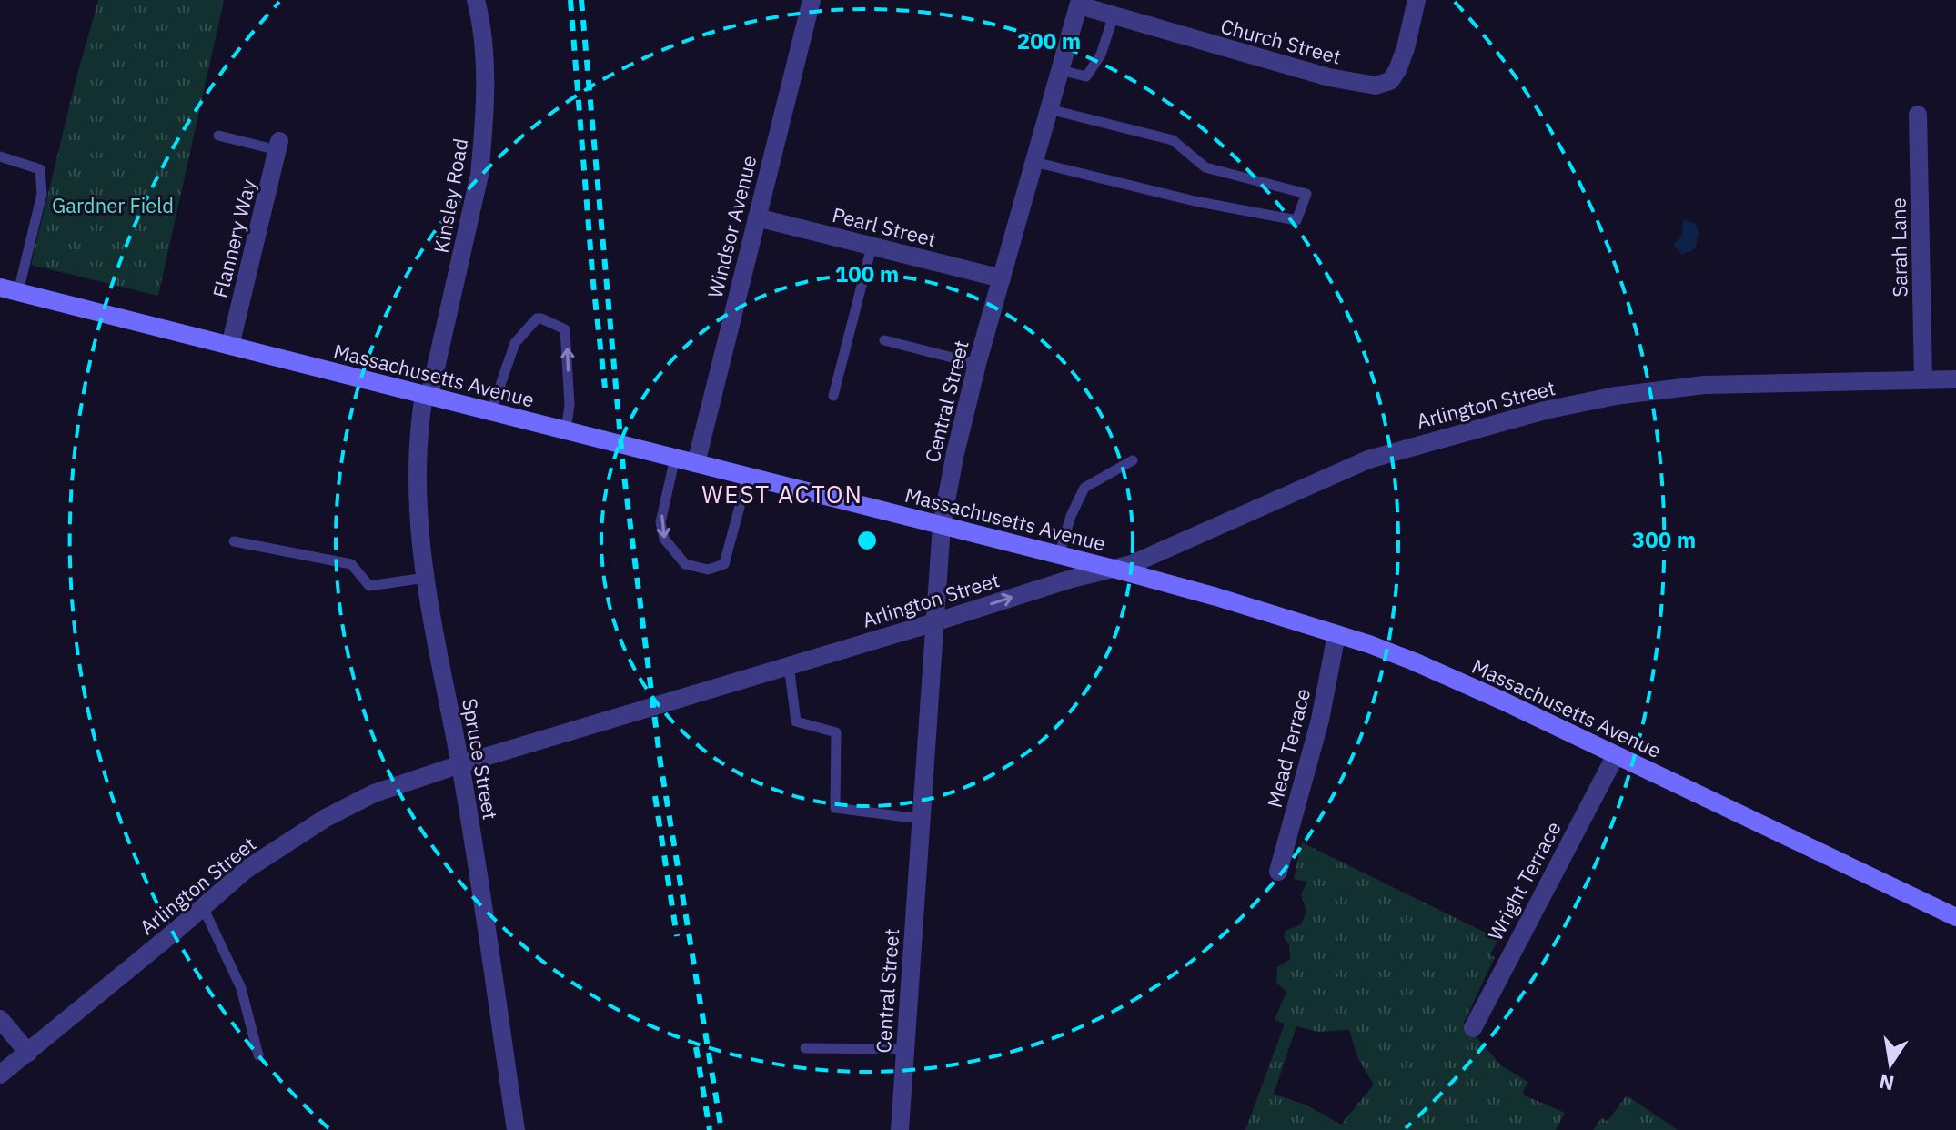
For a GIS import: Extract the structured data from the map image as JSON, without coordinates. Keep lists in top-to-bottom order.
{
  "streets": {
    "main road": ["Massachusetts Avenue"],
    "street": [
      "Church Street",
      "Kinsley Road",
      "Windsor Avenue",
      "Pearl Street",
      "Flannery Way",
      "Sarah Lane",
      "Central Street",
      "Arlington Street",
      "Mead Terrace",
      "Spruce Street",
      "Wright Terrace"
    ]
  },
  "crossings": [
    ["Church Street", "Central Street"],
    ["Kinsley Road", "Massachusetts Avenue"],
    ["Kinsley Road", "Spruce Street"],
    ["Windsor Avenue", "Pearl Street"],
    ["Windsor Avenue", "Massachusetts Avenue"],
    ["Pearl Street", "Central Street"],
    ["Flannery Way", "Massachusetts Avenue"],
    ["Sarah Lane", "Arlington Street"],
    ["Massachusetts Avenue", "Central Street"],
    ["Massachusetts Avenue", "Arlington Street"],
    ["Massachusetts Avenue", "Mead Terrace"],
    ["Massachusetts Avenue", "Spruce Street"],
    ["Massachusetts Avenue", "Wright Terrace"],
    ["Central Street", "Arlington Street"],
    ["Arlington Street", "Spruce Street"]
  ],
  "districts": ["WEST ACTON"],
  "parks": ["Gardner Field"],
  "north": "bottom",
  "rings": ["200 m", "100 m", "300 m"]
}
